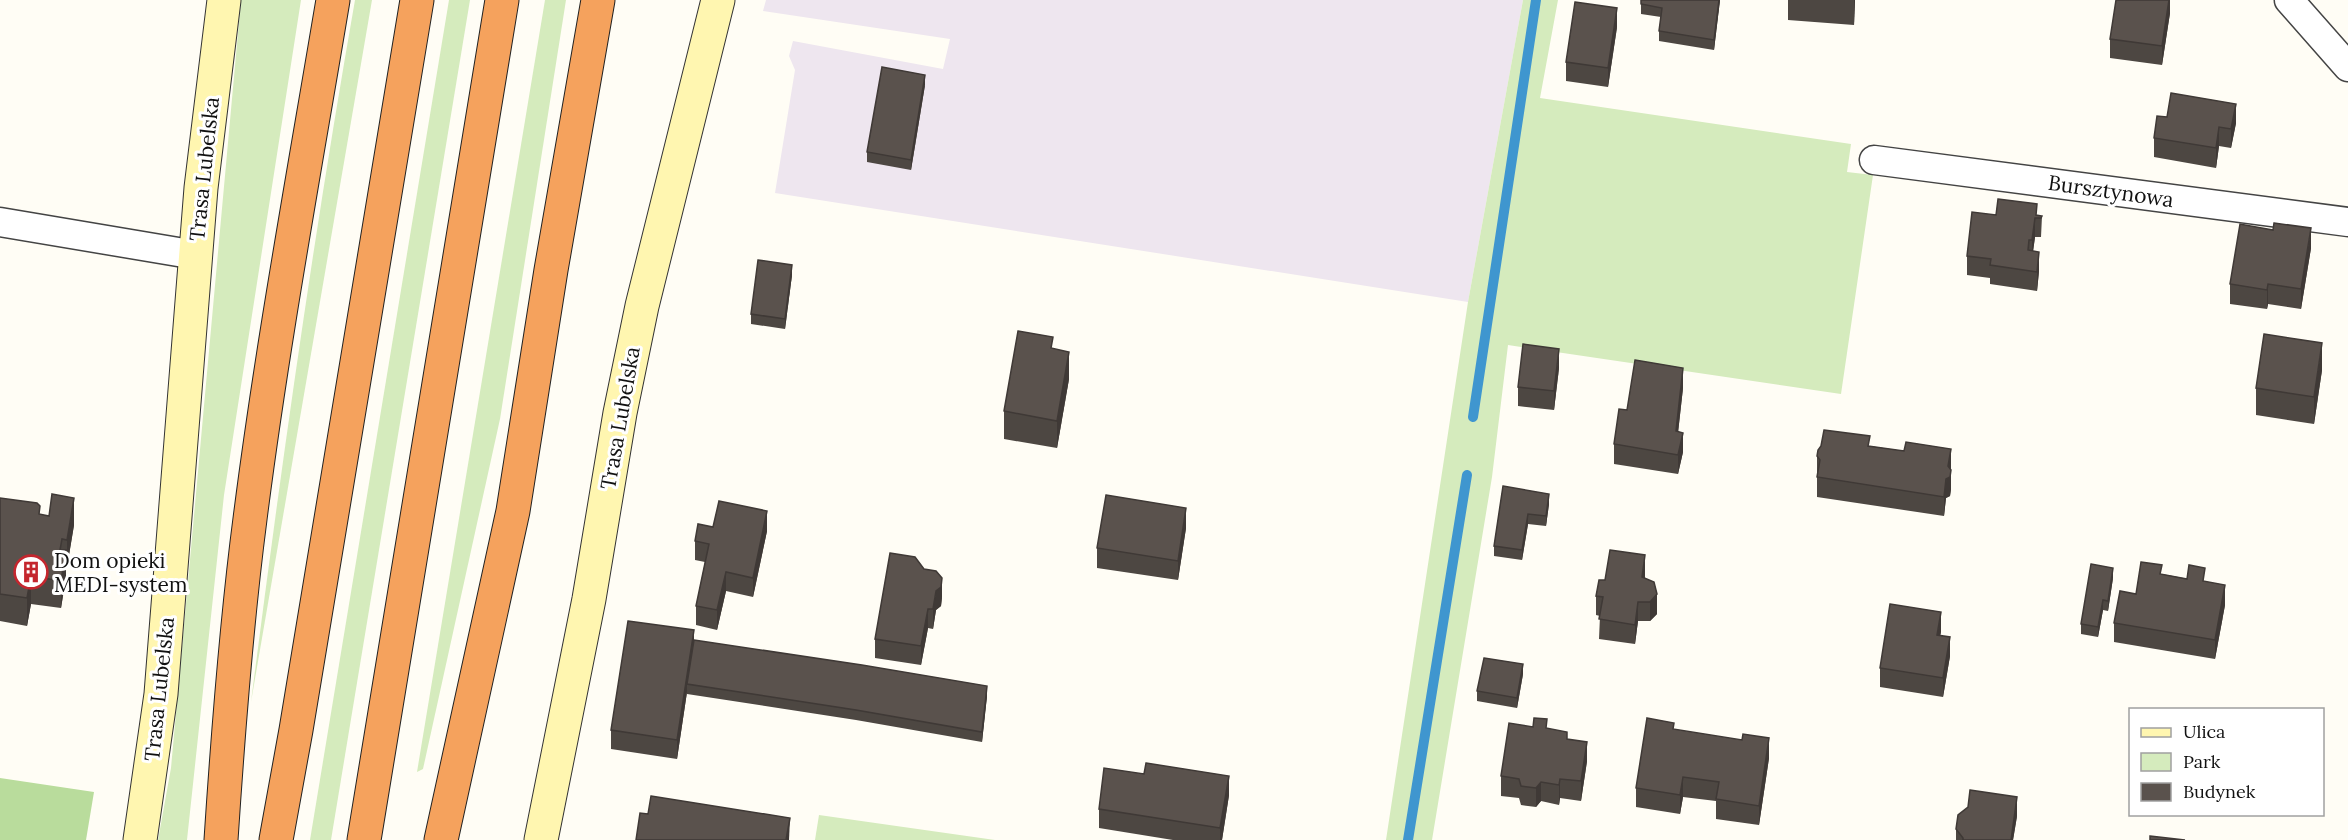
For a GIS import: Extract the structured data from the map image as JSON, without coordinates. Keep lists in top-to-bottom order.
{
  "streets": {
    "street": ["Trasa Lubelska", "Bursztynowa"]
  },
  "places": {
    "building": ["Dom opieki MEDI-system"]
  },
  "legend": ["Ulica", "Park", "Budynek"]
}
